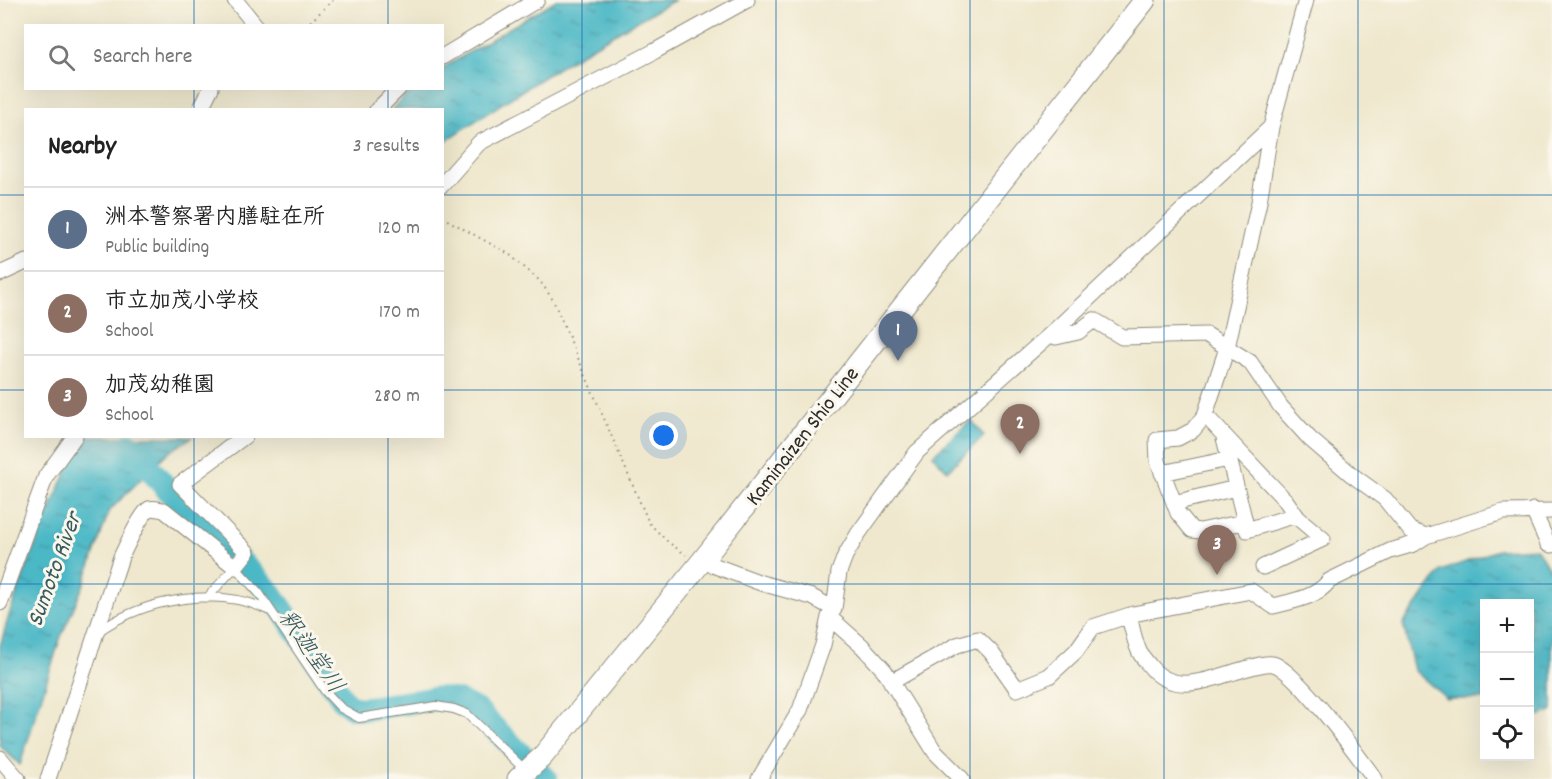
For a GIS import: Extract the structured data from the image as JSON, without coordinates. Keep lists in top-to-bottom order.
{
  "streets": {
    "main road": ["Kaminaizen Shio Line"]
  },
  "water": ["Sumoto River", "釈迦堂川"],
  "page": {
    "search": "Search here",
    "heading": ["Nearby", "3 results"],
    "list": [
      {
        "mark": "1",
        "name": "洲本警察署内膳駐在所",
        "note": "Public building",
        "value": "120 m"
      },
      {
        "mark": "2",
        "name": "市立加茂小学校",
        "note": "School",
        "value": "170 m"
      },
      {
        "mark": "3",
        "name": "加茂幼稚園",
        "note": "School",
        "value": "280 m"
      }
    ],
    "pins": ["1", "2", "3"],
    "map_buttons": ["+", "−"]
  }
}
